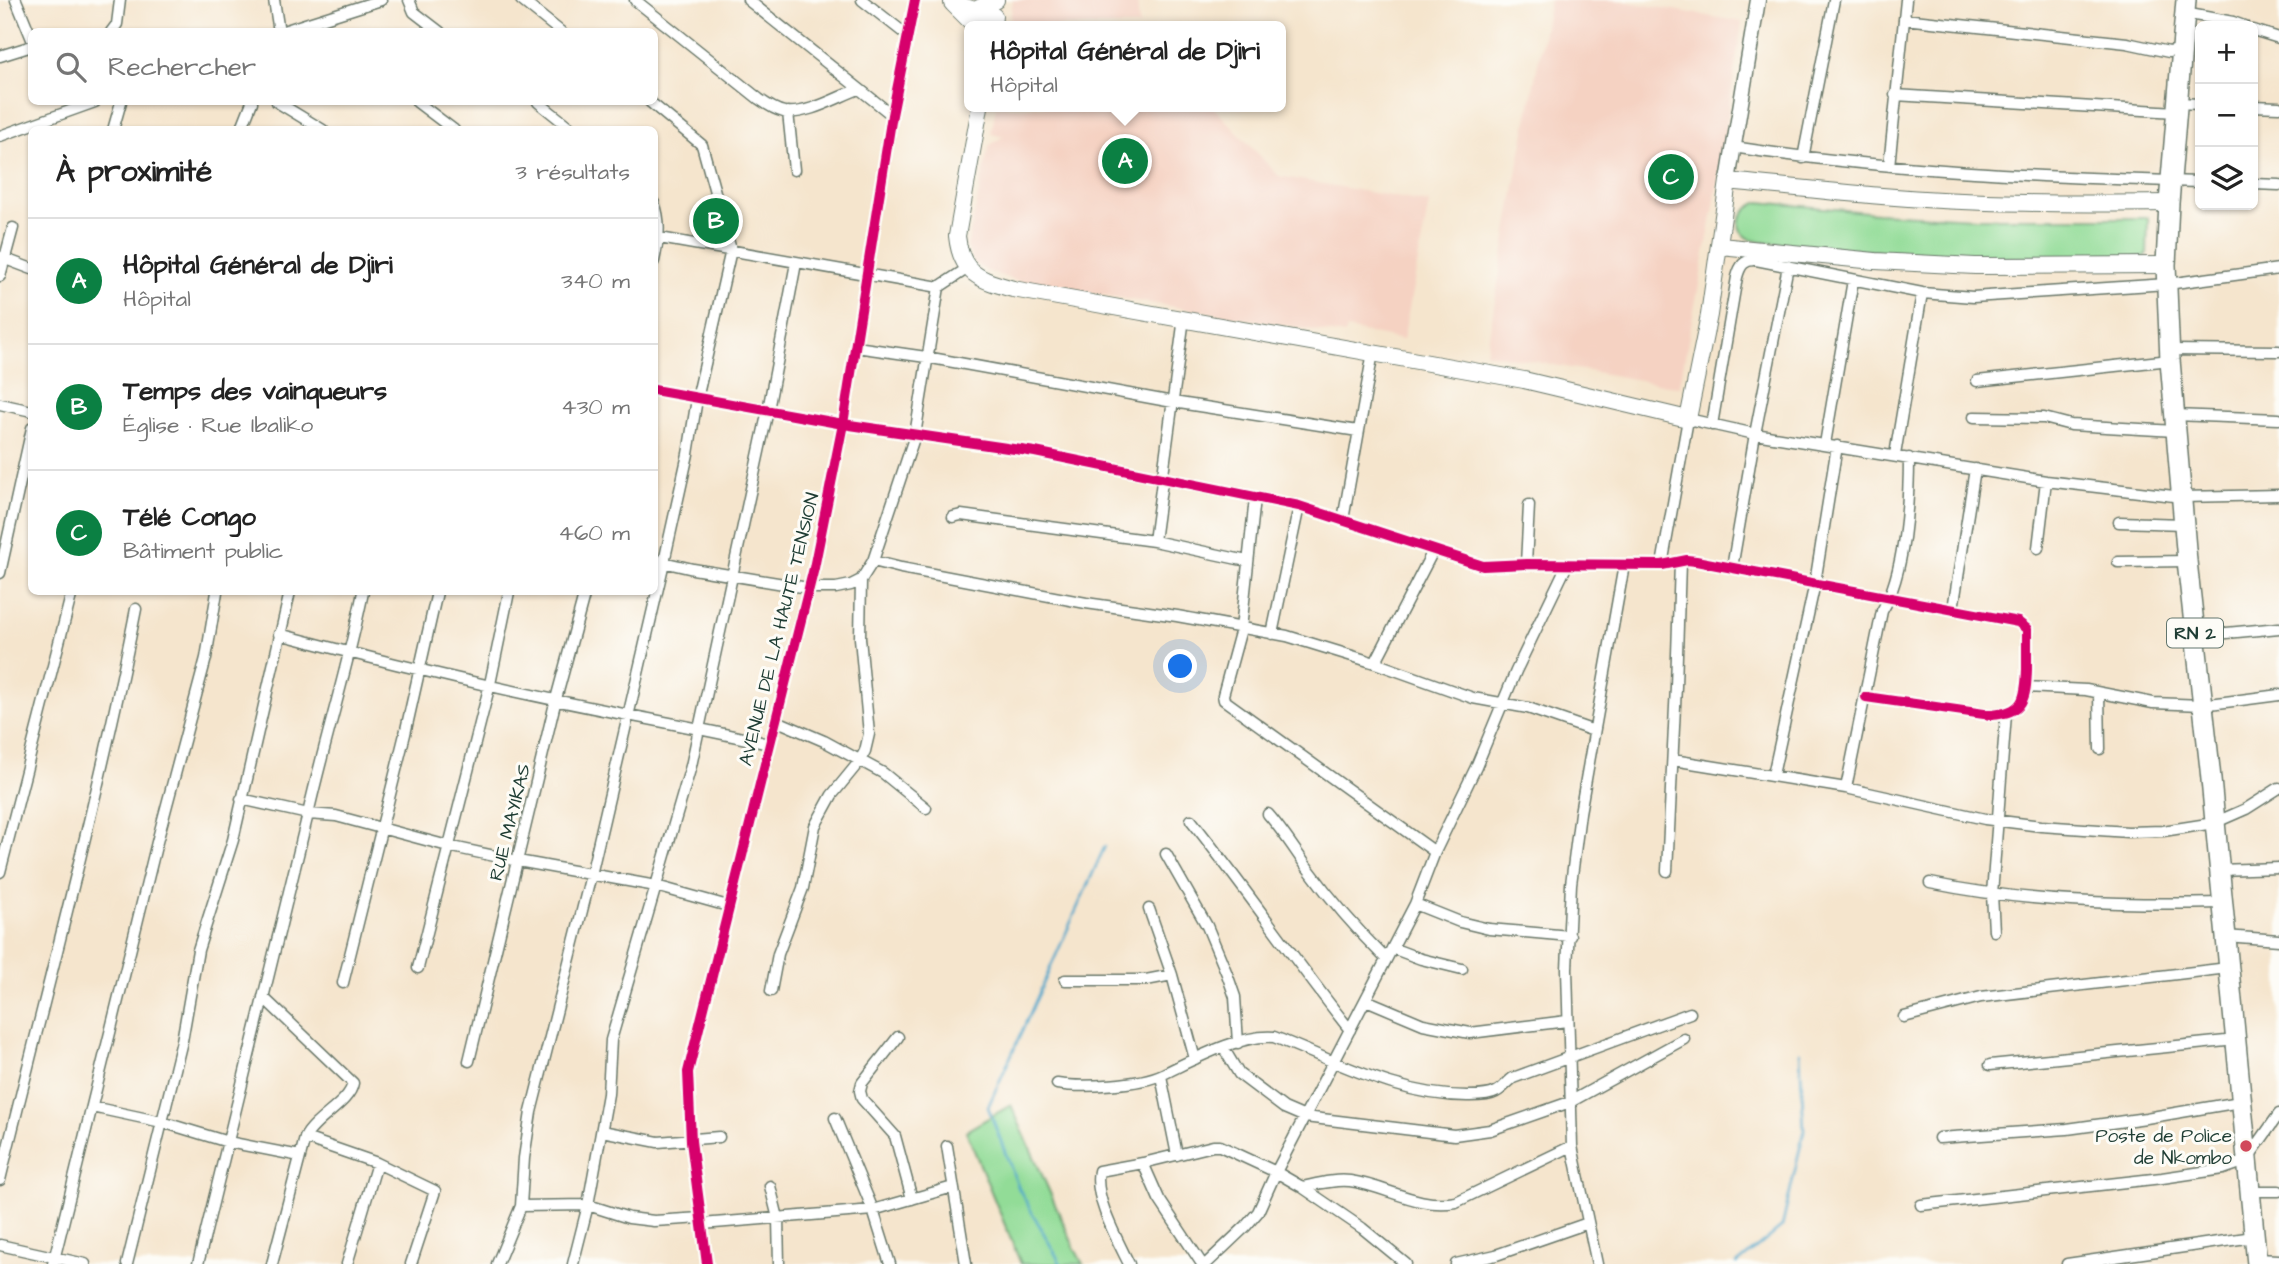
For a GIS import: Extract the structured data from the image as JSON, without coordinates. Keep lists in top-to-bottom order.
{
  "streets": {
    "highway": ["RN 2"],
    "street": ["AVENUE DE LA HAUTE TENSION", "RUE MAYIKAS"]
  },
  "places": ["Poste de Police de Nkombo"],
  "page": {
    "map_buttons": ["+", "−"],
    "popup": ["Hôpital Général de Djiri", "Hôpital"],
    "search": "Rechercher",
    "heading": ["À proximité", "3 résultats"],
    "pins": ["A", "C", "B"],
    "list": [
      {
        "mark": "A",
        "name": "Hôpital Général de Djiri",
        "note": "Hôpital",
        "value": "340 m"
      },
      {
        "mark": "B",
        "name": "Temps des vainqueurs",
        "note": "Église · Rue Ibaliko",
        "value": "430 m"
      },
      {
        "mark": "C",
        "name": "Télé Congo",
        "note": "Bâtiment public",
        "value": "460 m"
      }
    ]
  }
}
